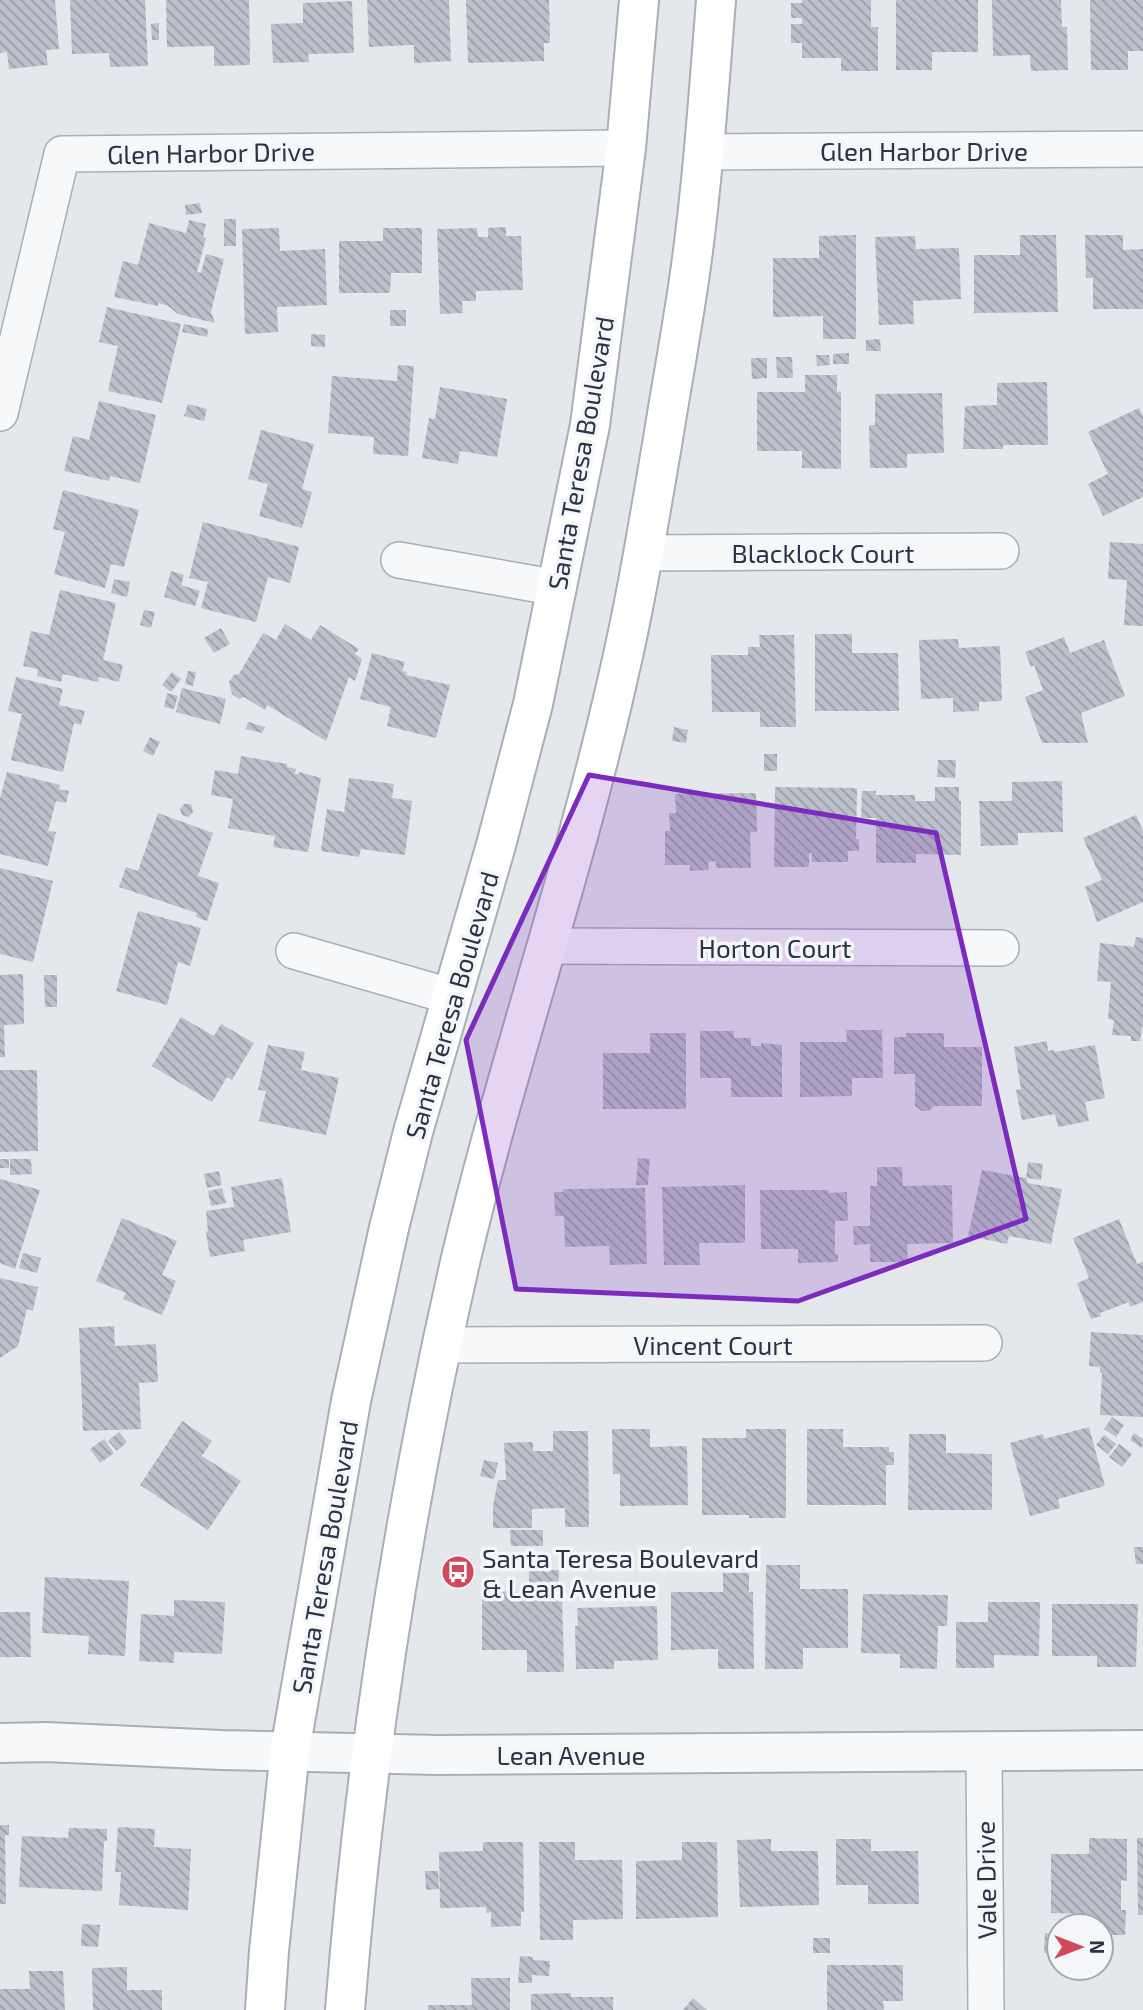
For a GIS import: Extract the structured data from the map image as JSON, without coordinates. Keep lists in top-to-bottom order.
{
  "streets": {
    "main road": ["Santa Teresa Boulevard"],
    "street": [
      "Glen Harbor Drive",
      "Blacklock Court",
      "Horton Court",
      "Vincent Court",
      "Lean Avenue",
      "Vale Drive"
    ]
  },
  "crossings": [
    ["Glen Harbor Drive", "Santa Teresa Boulevard"],
    ["Santa Teresa Boulevard", "Lean Avenue"],
    ["Lean Avenue", "Vale Drive"]
  ],
  "places": {
    "bus stop": ["Santa Teresa Boulevard & Lean Avenue"]
  },
  "north": "right"
}
